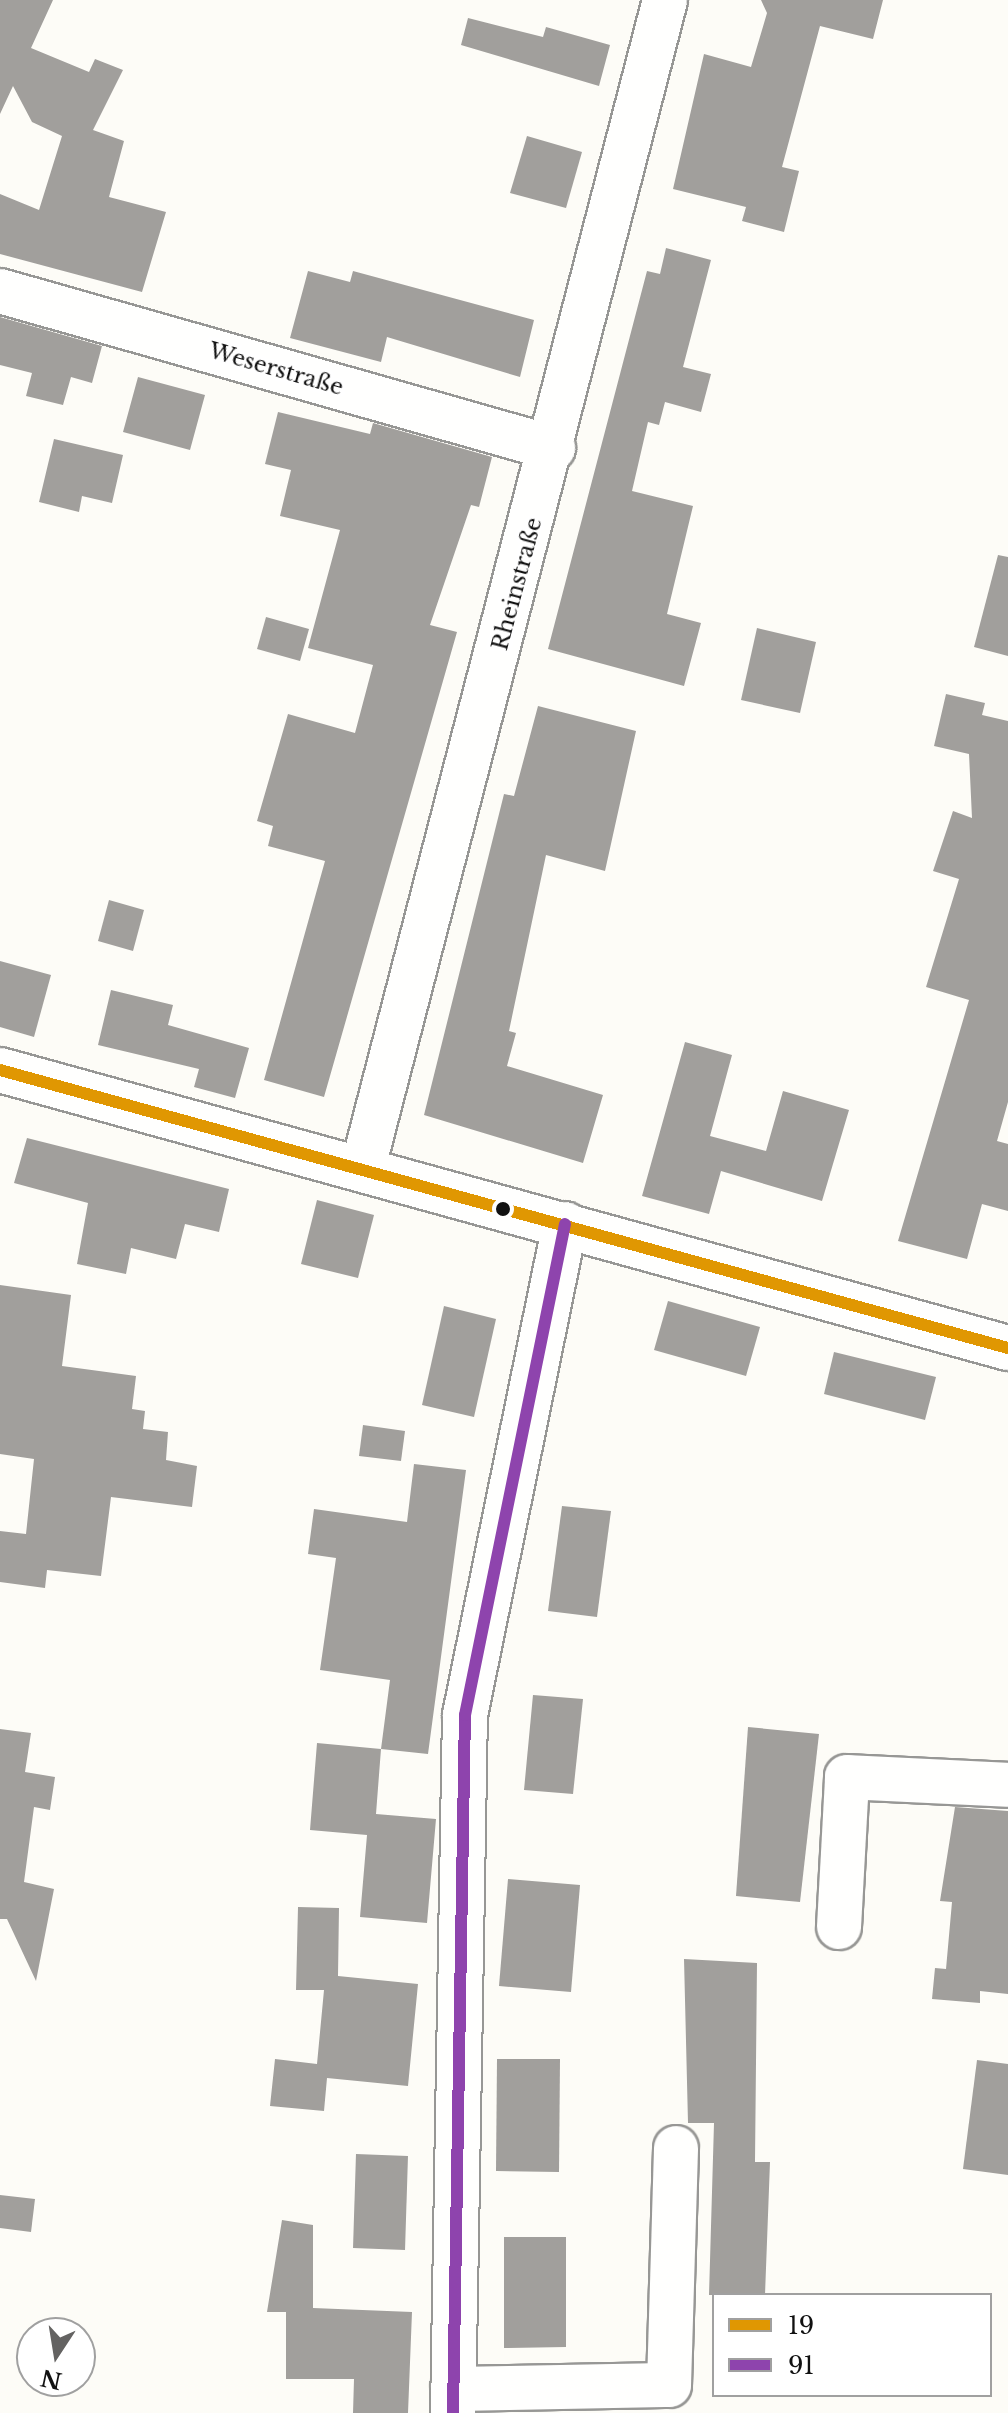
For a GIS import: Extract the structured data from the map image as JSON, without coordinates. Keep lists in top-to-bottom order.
{
  "streets": {
    "street": ["Weserstraße", "Rheinstraße"]
  },
  "crossings": [
    ["Weserstraße", "Rheinstraße"]
  ],
  "lines": ["transit line 19", "transit line 91"],
  "legend": ["19", "91"],
  "north": "bottom"
}
